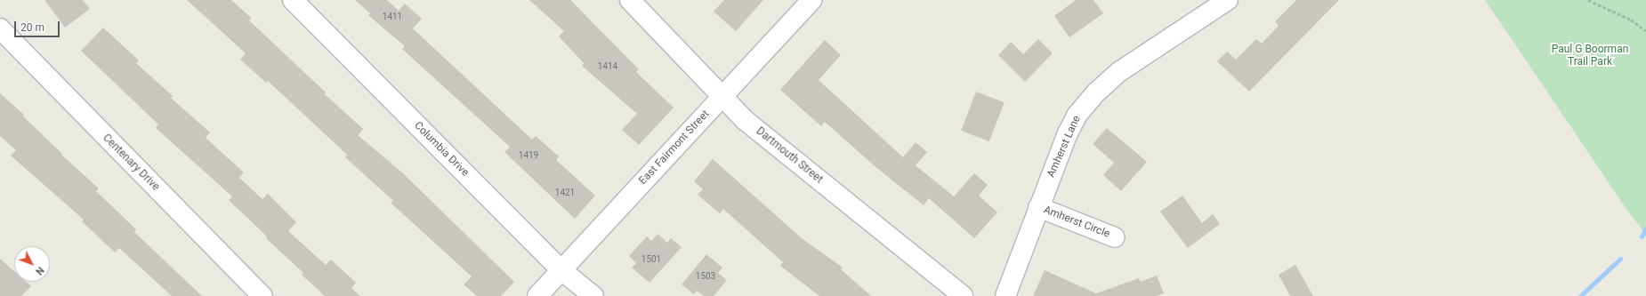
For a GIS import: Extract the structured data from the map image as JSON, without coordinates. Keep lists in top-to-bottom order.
{
  "streets": {
    "street": [
      "Amherst Lane",
      "East Fairmont Street",
      "Columbia Drive",
      "Dartmouth Street",
      "Centenary Drive",
      "Amherst Circle"
    ]
  },
  "crossings": [
    ["Amherst Lane", "Amherst Circle"],
    ["East Fairmont Street", "Columbia Drive"],
    ["East Fairmont Street", "Dartmouth Street"]
  ],
  "parks": ["Paul G Boorman Trail Park"],
  "house_numbers": [
    "1411",
    "1414",
    "1419",
    "1421",
    "1501",
    "1503"
  ],
  "scale_bar": "20 m",
  "north": "bottom right"
}
